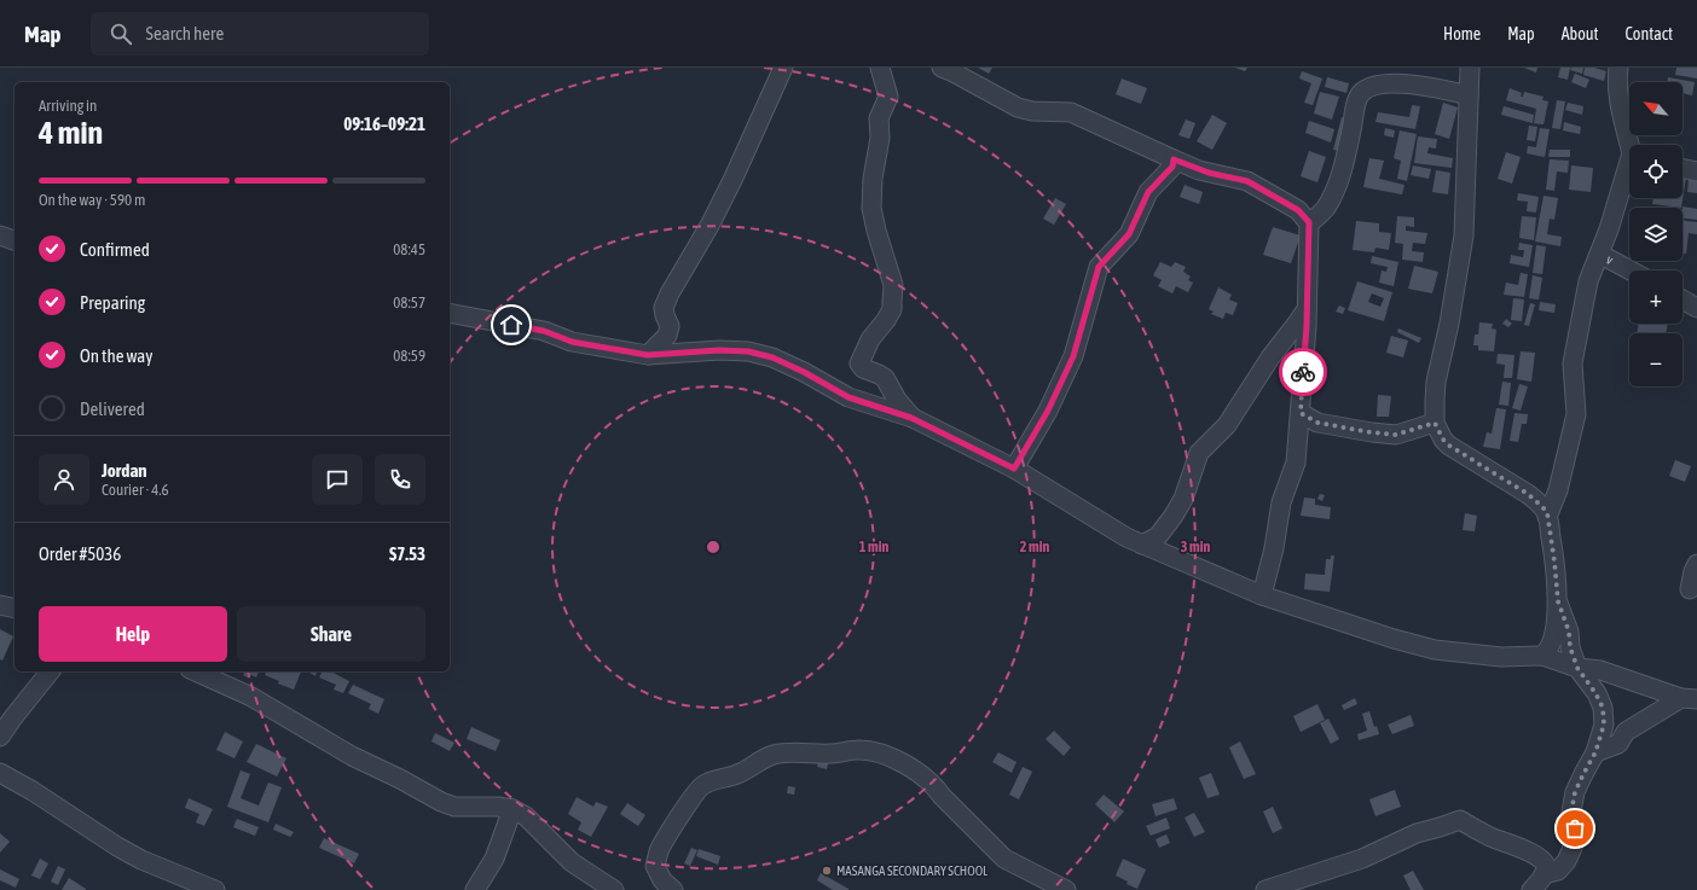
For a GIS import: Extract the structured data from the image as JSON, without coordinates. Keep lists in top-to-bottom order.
{
  "streets": {
    "street": ["v"]
  },
  "places": ["MASANGA SECONDARY SCHOOL"],
  "north": "top left",
  "page": {
    "header": "Map",
    "search": "Search here",
    "nav": [
      "Home",
      "Map",
      "About",
      "Contact"
    ],
    "map_buttons": ["+", "−"],
    "heading": ["4 min", "Arriving in", "09:16–09:21"],
    "panel": [
      "Jordan",
      "Courier · 4.6",
      "Order #5036",
      "$7.53"
    ],
    "bar": "On the way · 590 m",
    "list": [
      ["Confirmed", "08:45"],
      ["Preparing", "08:57"],
      ["On the way", "08:59"],
      "Delivered"
    ],
    "buttons": ["Help", "Share"]
  },
  "rings": ["1 min", "2 min", "3 min"]
}
